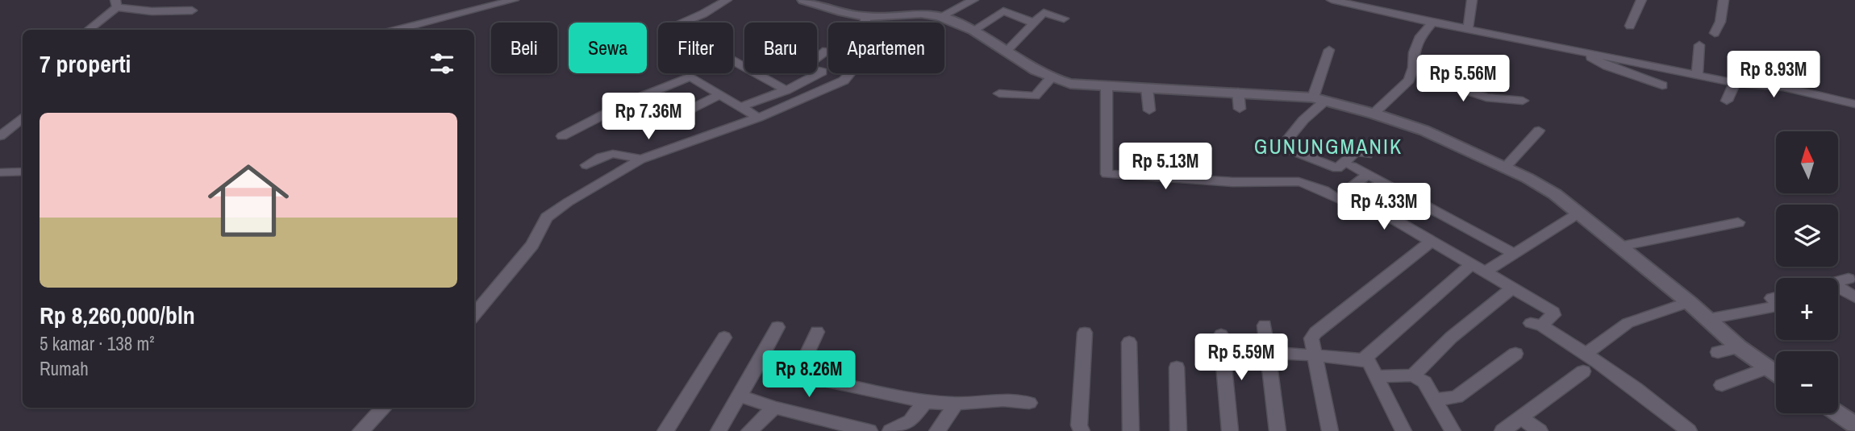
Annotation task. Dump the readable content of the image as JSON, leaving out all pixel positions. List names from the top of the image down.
{
  "districts": ["GUNUNGMANIK"],
  "north": "top",
  "page": {
    "chip": [
      "Beli",
      "Sewa",
      "Filter",
      "Baru",
      "Apartemen"
    ],
    "heading": "7 properti",
    "price": [
      "Rp 8.93M",
      "Rp 5.56M",
      "Rp 7.36M",
      "Rp 5.13M",
      "Rp 4.33M",
      "Rp 5.59M",
      "Rp 8.26M"
    ],
    "list": [
      {
        "name": "Rp 8,260,000/bln",
        "note": "5 kamar · 138 m² · Rumah"
      }
    ],
    "map_buttons": ["+", "−"]
  }
}
